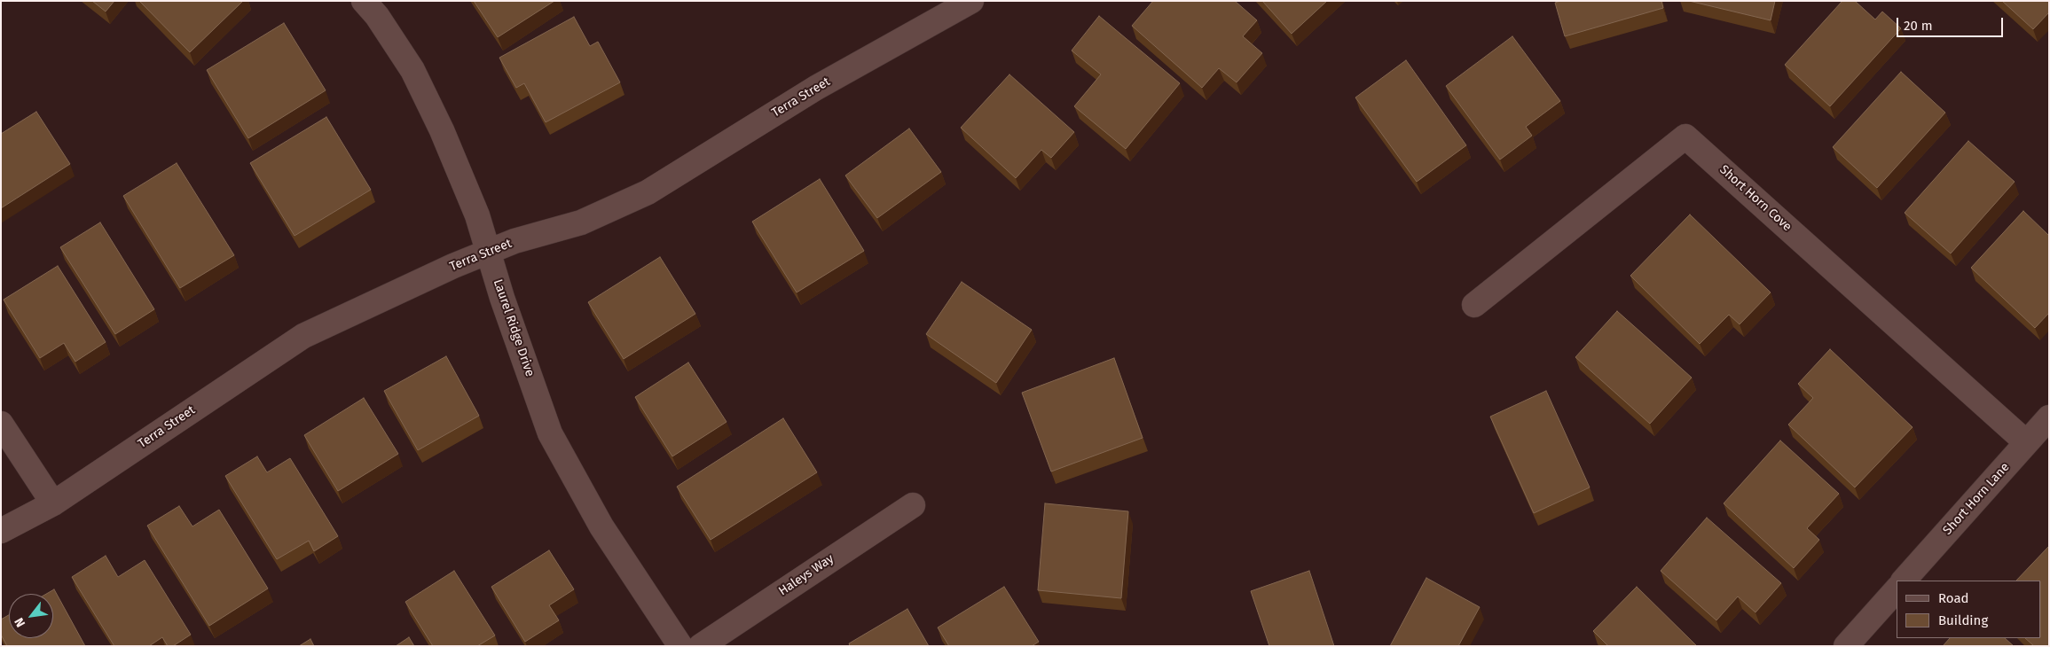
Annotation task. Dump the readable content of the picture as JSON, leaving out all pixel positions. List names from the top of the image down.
{
  "streets": {
    "street": [
      "Terra Street",
      "Short Horn Cove",
      "Laurel Ridge Drive",
      "Short Horn Lane",
      "Haleys Way"
    ]
  },
  "crossings": [
    ["Terra Street", "Laurel Ridge Drive"],
    ["Short Horn Cove", "Short Horn Lane"]
  ],
  "legend": ["Road", "Building"],
  "scale_bar": "20 m",
  "north": "bottom left"
}
